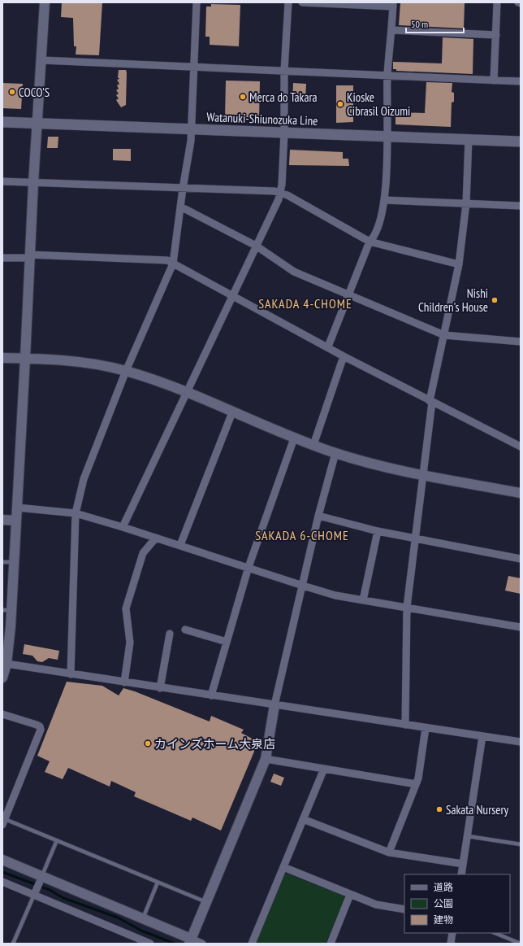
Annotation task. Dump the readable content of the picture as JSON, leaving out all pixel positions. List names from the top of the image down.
{
  "streets": {
    "main road": ["Watanuki-Shiunozuka Line"]
  },
  "districts": ["SAKADA 4-CHOME", "SAKADA 6-CHOME"],
  "places": [
    "COCO'S",
    "Merca do Takara",
    "Kioske Cibrasil Oizumi",
    "Nishi Children's House",
    "カインズホーム大泉店",
    "Sakata Nursery"
  ],
  "legend": ["道路", "公園", "建物"],
  "scale_bar": "50 m"
}
